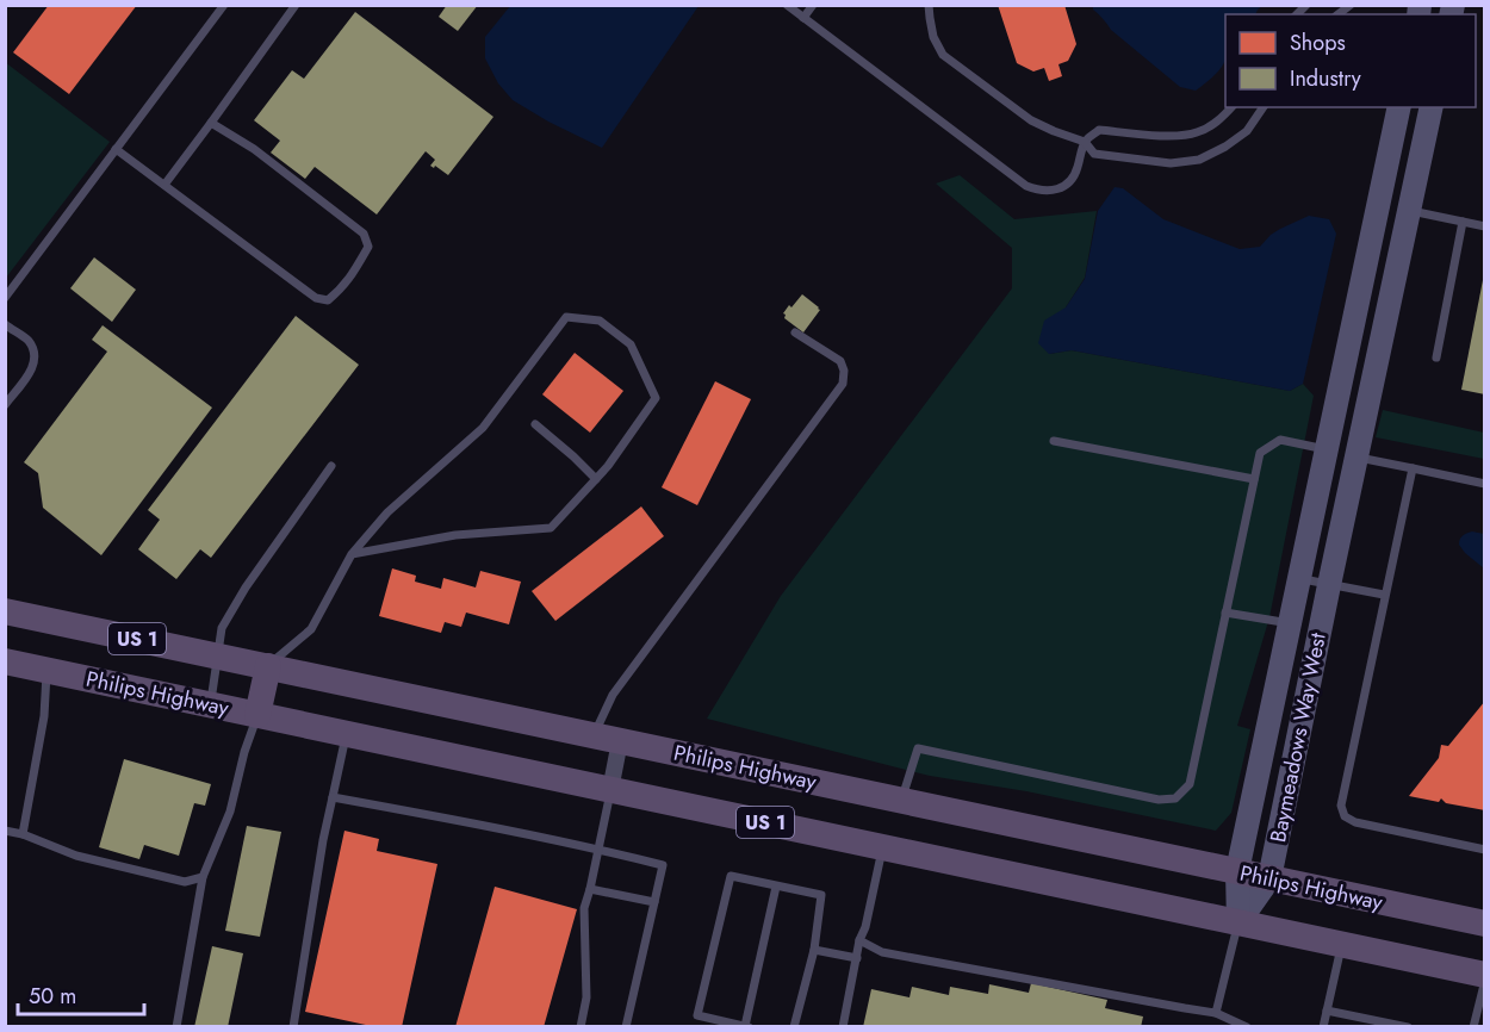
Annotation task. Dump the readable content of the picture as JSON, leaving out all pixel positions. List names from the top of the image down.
{
  "streets": {
    "main road": ["US 1", "Philips Highway"],
    "street": ["Baymeadows Way West"]
  },
  "crossings": [
    ["Philips Highway", "Baymeadows Way West"]
  ],
  "legend": ["Shops", "Industry"],
  "scale_bar": "50 m"
}
